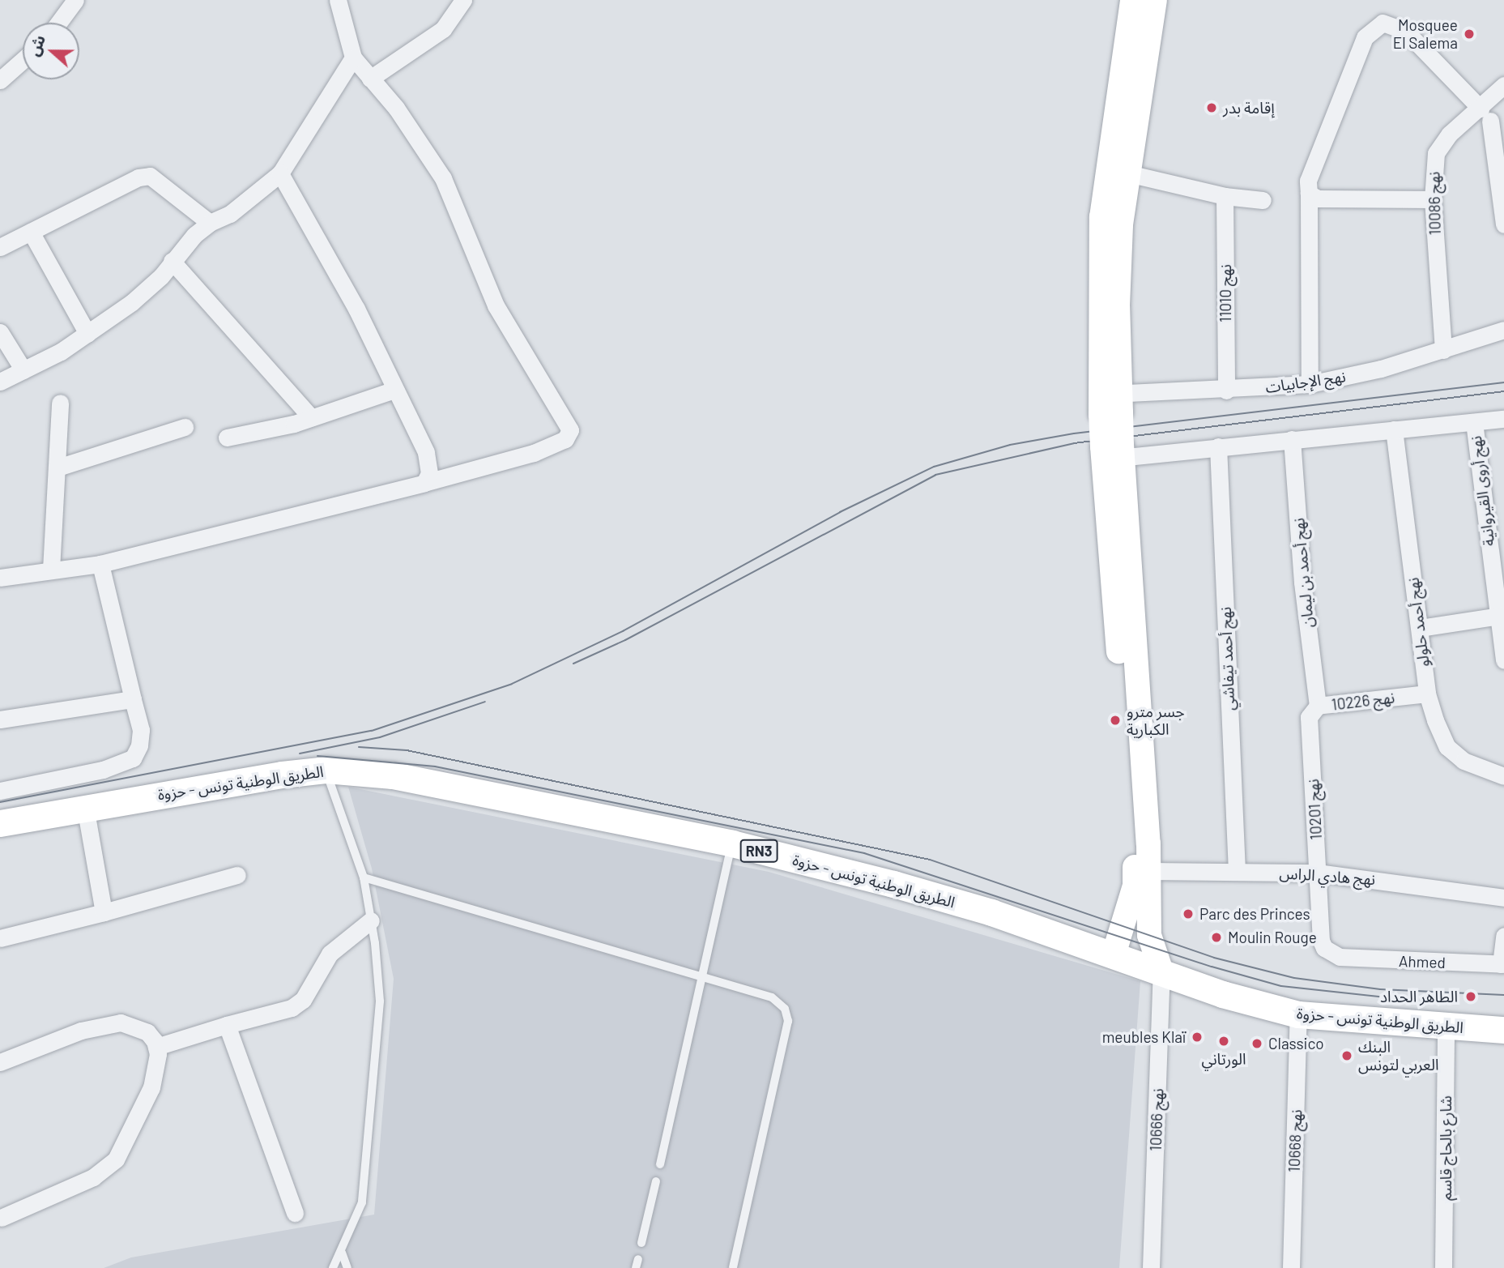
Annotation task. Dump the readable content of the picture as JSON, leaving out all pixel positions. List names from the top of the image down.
{
  "streets": {
    "main road": ["الطريق الوطنية تونس - حزوة", "RN3"],
    "street": [
      "نهج 10086",
      "نهج 11010",
      "نهج الإجابيات",
      "نهج أروى القيروانية",
      "نهج أحمد بن ليمان",
      "نهج أحمد حلولو",
      "نهج أحمد تيفاشي",
      "نهج 10226",
      "نهج 10201",
      "نهج هادي الراس",
      "Ahmed",
      "نهج 10666",
      "نهج 10668",
      "شارع بالحاج قاسم"
    ]
  },
  "crossings": [
    ["نهج 10086", "نهج الإجابيات"],
    ["نهج 11010", "نهج الإجابيات"],
    ["نهج أحمد بن ليمان", "نهج 10226"],
    ["نهج أحمد حلولو", "نهج 10226"],
    ["نهج أحمد تيفاشي", "نهج هادي الراس"],
    ["نهج 10226", "نهج 10201"],
    ["الطريق الوطنية تونس - حزوة", "نهج 10666"],
    ["الطريق الوطنية تونس - حزوة", "نهج 10668"],
    ["الطريق الوطنية تونس - حزوة", "شارع بالحاج قاسم"],
    ["نهج 10201", "نهج هادي الراس"],
    ["نهج 10201", "Ahmed"]
  ],
  "places": [
    "Mosquee El Salema",
    "إقامة بدر",
    "جسر مترو الكبارية",
    "Parc des Princes",
    "Moulin Rouge",
    "الطاهر الحداد",
    "meubles Klaï",
    "الورتاني",
    "Classico",
    "البنك العربي لتونس"
  ],
  "north": "left"
}
